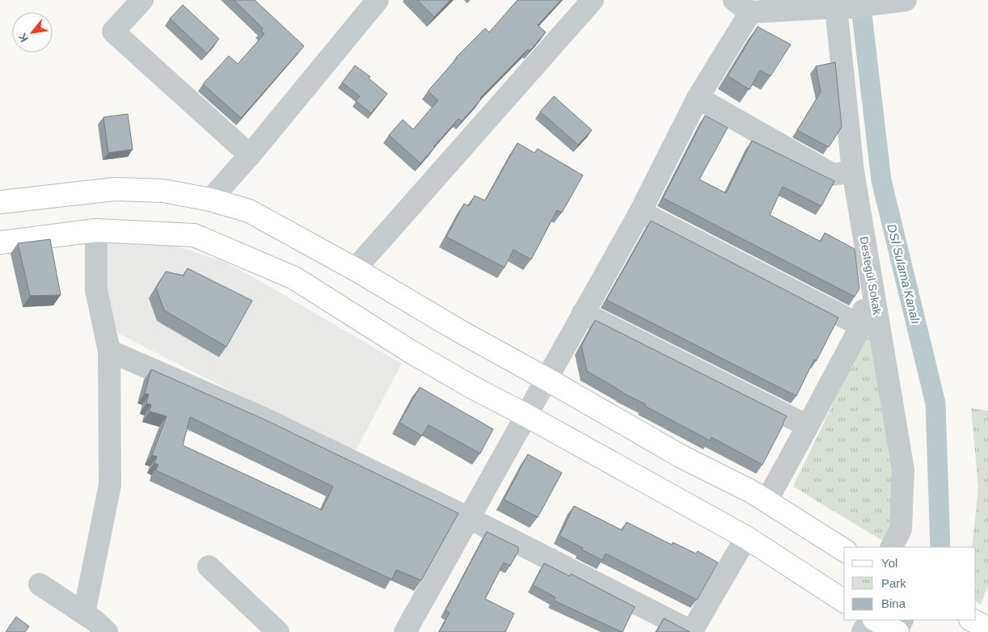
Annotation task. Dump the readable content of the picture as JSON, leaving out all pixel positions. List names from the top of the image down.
{
  "streets": {
    "street": ["Destegül Sokak"]
  },
  "water": ["DSİ Sulama Kanalı"],
  "legend": ["Yol", "Park", "Bina"],
  "north": "bottom left"
}
